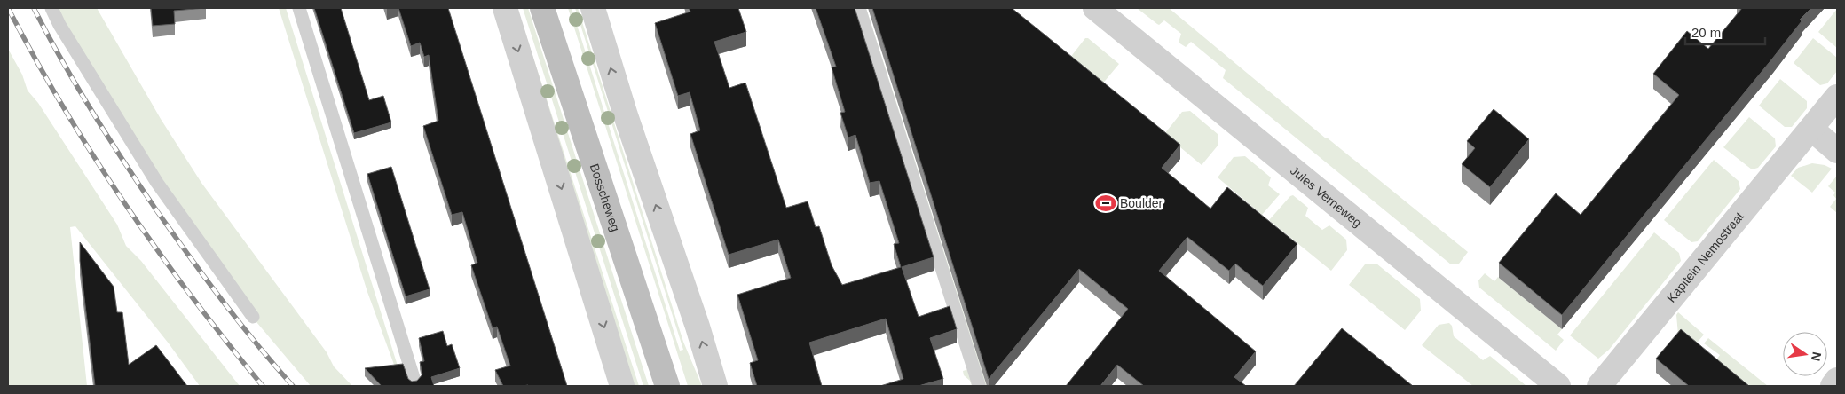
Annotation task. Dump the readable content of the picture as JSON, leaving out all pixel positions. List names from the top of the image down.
{
  "streets": {
    "main road": ["Bosscheweg"],
    "street": ["Jules Verneweg", "Kapitein Nemostraat"]
  },
  "places": {
    "sports": ["Boulder"]
  },
  "scale_bar": "20 m",
  "north": "right"
}
